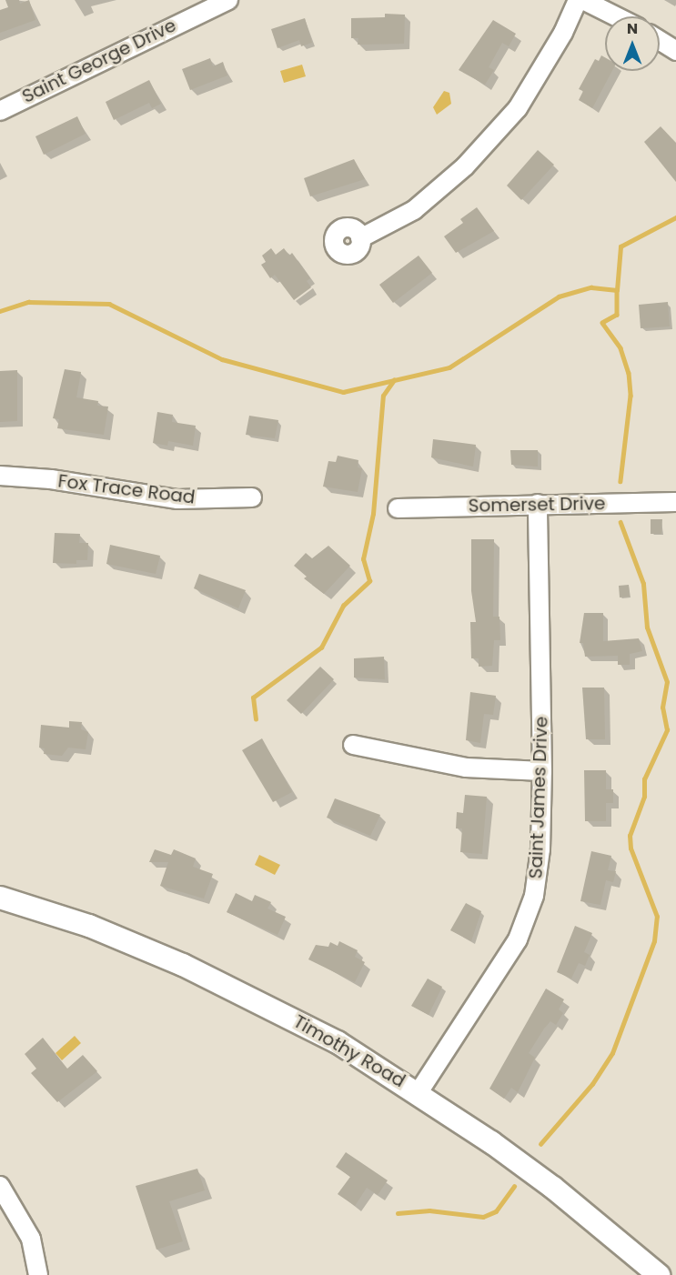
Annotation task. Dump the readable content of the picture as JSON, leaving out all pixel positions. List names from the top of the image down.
{
  "streets": {
    "main road": ["Timothy Road"],
    "street": [
      "Saint George Drive",
      "Fox Trace Road",
      "Somerset Drive",
      "Saint James Drive"
    ]
  },
  "crossings": [
    ["Somerset Drive", "Saint James Drive"],
    ["Saint James Drive", "Timothy Road"]
  ],
  "north": "top"
}
